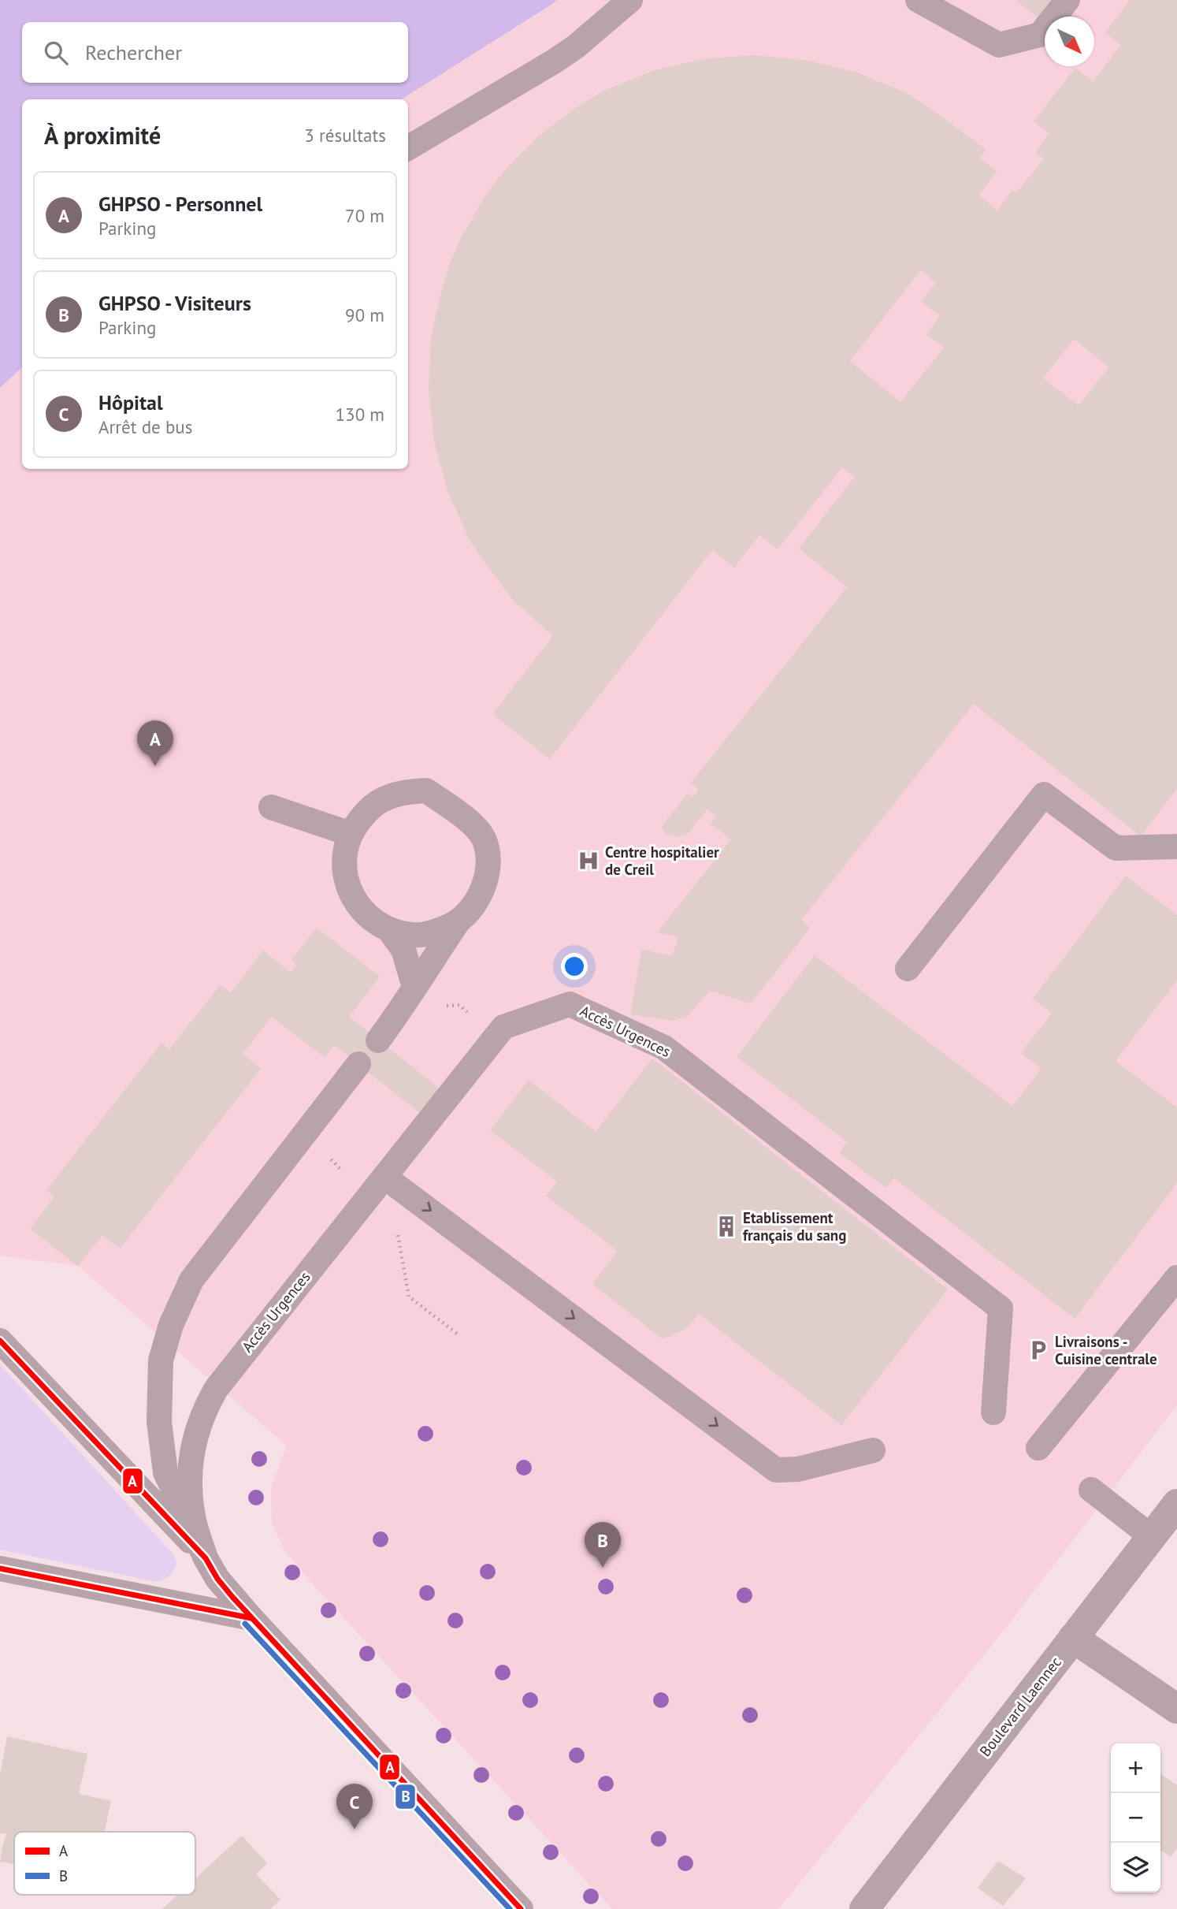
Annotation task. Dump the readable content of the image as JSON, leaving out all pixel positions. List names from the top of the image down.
{
  "streets": {
    "street": ["Boulevard Laennec"],
    "lane": ["Accès Urgences"]
  },
  "places": {
    "hospital": ["Centre hospitalier de Creil"],
    "building": ["Etablissement français du sang"],
    "parking": ["Livraisons - Cuisine centrale"]
  },
  "lines": ["transit line A", "transit line B"],
  "legend": ["A", "B"],
  "north": "bottom right",
  "page": {
    "search": "Rechercher",
    "heading": ["À proximité", "3 résultats"],
    "list": [
      {
        "mark": "A",
        "name": "GHPSO - Personnel",
        "note": "Parking",
        "value": "70 m"
      },
      {
        "mark": "B",
        "name": "GHPSO - Visiteurs",
        "note": "Parking",
        "value": "90 m"
      },
      {
        "mark": "C",
        "name": "Hôpital",
        "note": "Arrêt de bus",
        "value": "130 m"
      }
    ],
    "pins": ["A", "B", "C"],
    "map_buttons": ["+", "−"]
  }
}
